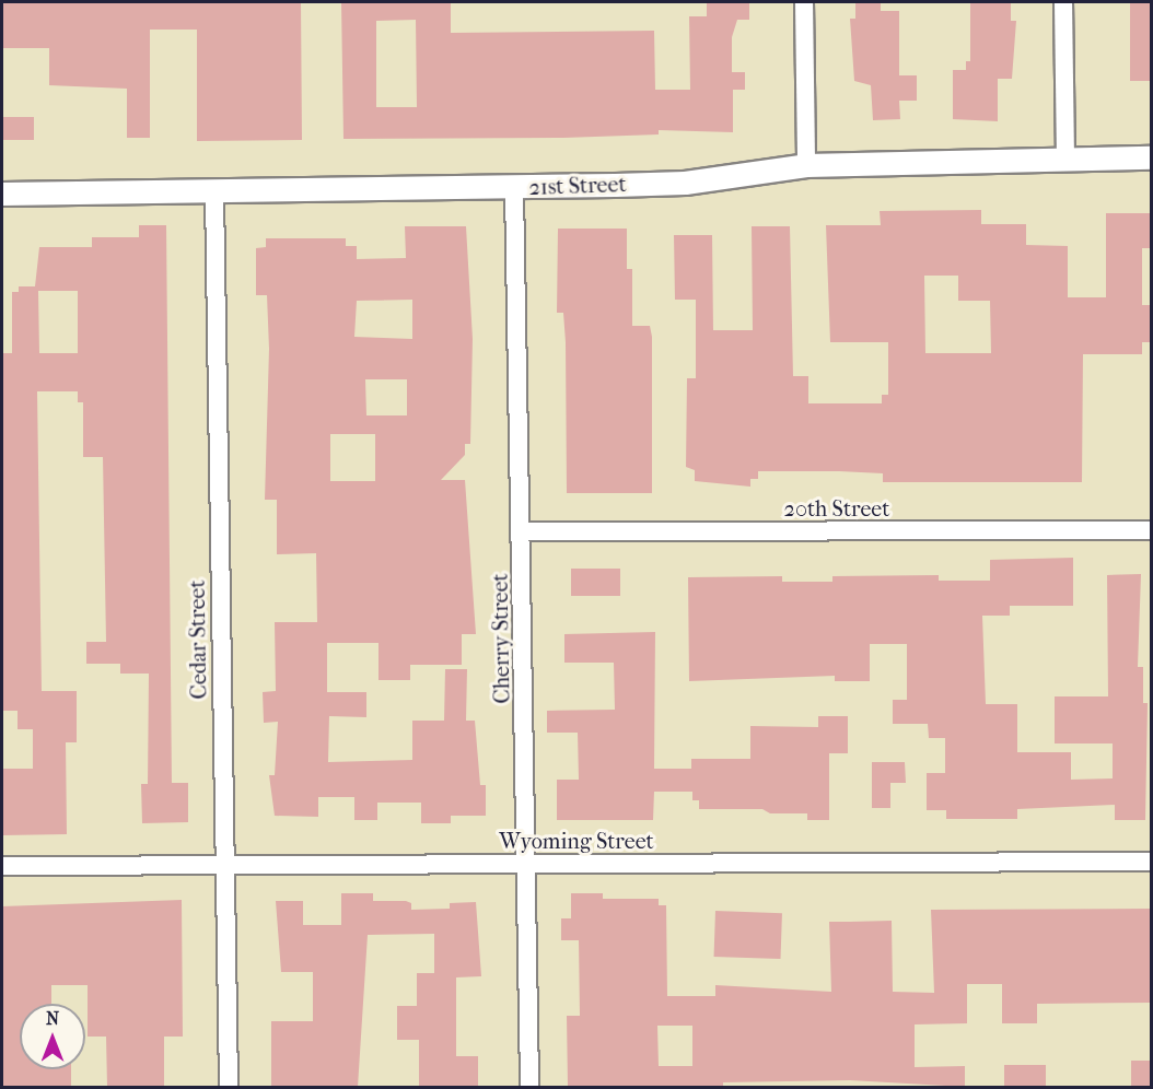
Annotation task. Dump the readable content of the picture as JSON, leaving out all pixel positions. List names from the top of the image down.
{
  "streets": {
    "street": [
      "21st Street",
      "20th Street",
      "Cherry Street",
      "Cedar Street",
      "Wyoming Street"
    ]
  },
  "crossings": [
    ["21st Street", "Cherry Street"],
    ["21st Street", "Cedar Street"],
    ["20th Street", "Cherry Street"],
    ["Cherry Street", "Wyoming Street"],
    ["Cedar Street", "Wyoming Street"]
  ],
  "north": "top"
}
